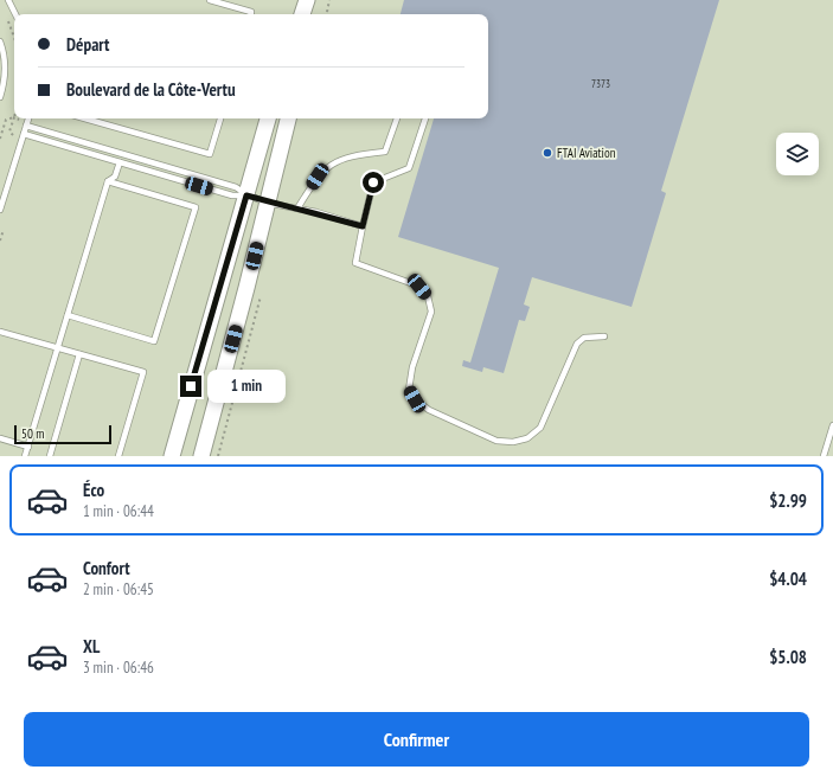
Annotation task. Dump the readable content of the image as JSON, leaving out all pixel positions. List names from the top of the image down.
{
  "places": ["FTAI Aviation"],
  "house_numbers": ["7373"],
  "scale_bar": "50 m",
  "page": {
    "banner": ["Départ", "Boulevard de la Côte-Vertu"],
    "bubble": "1 min",
    "scale": "50 m",
    "list": [
      {
        "name": "Éco",
        "note": "1 min · 06:44",
        "value": "$2.99"
      },
      {
        "name": "Confort",
        "note": "2 min · 06:45",
        "value": "$4.04"
      },
      {
        "name": "XL",
        "note": "3 min · 06:46",
        "value": "$5.08"
      }
    ],
    "buttons": "Confirmer"
  }
}
